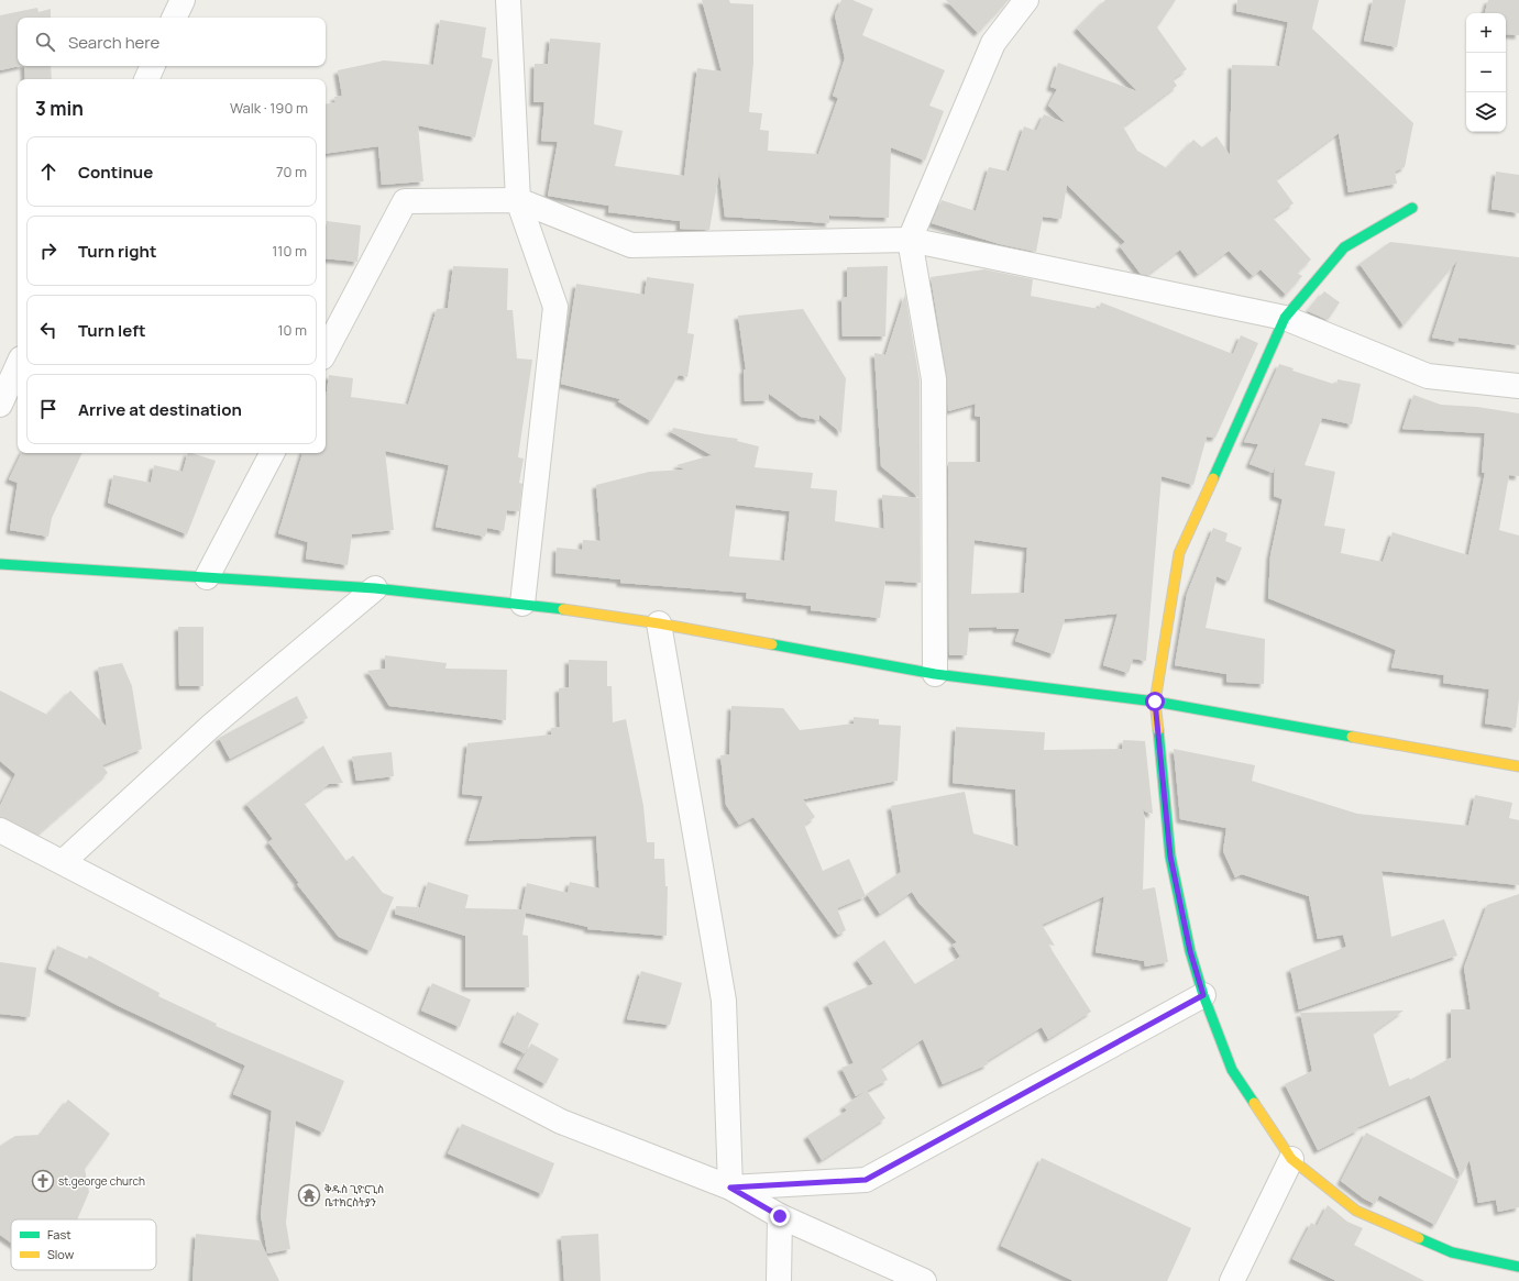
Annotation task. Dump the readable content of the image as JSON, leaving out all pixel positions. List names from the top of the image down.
{
  "places": {
    "church": ["st.george church"],
    "temple": ["ቅዱስ ጊዮርጊስ ቤተክርስትያን"]
  },
  "legend": ["Fast", "Slow"],
  "page": {
    "map_buttons": ["+", "−"],
    "search": "Search here",
    "heading": ["3 min", "Walk · 190 m"],
    "list": [
      ["Continue", "70 m"],
      ["Turn right", "110 m"],
      ["Turn left", "10 m"],
      "Arrive at destination"
    ]
  }
}
